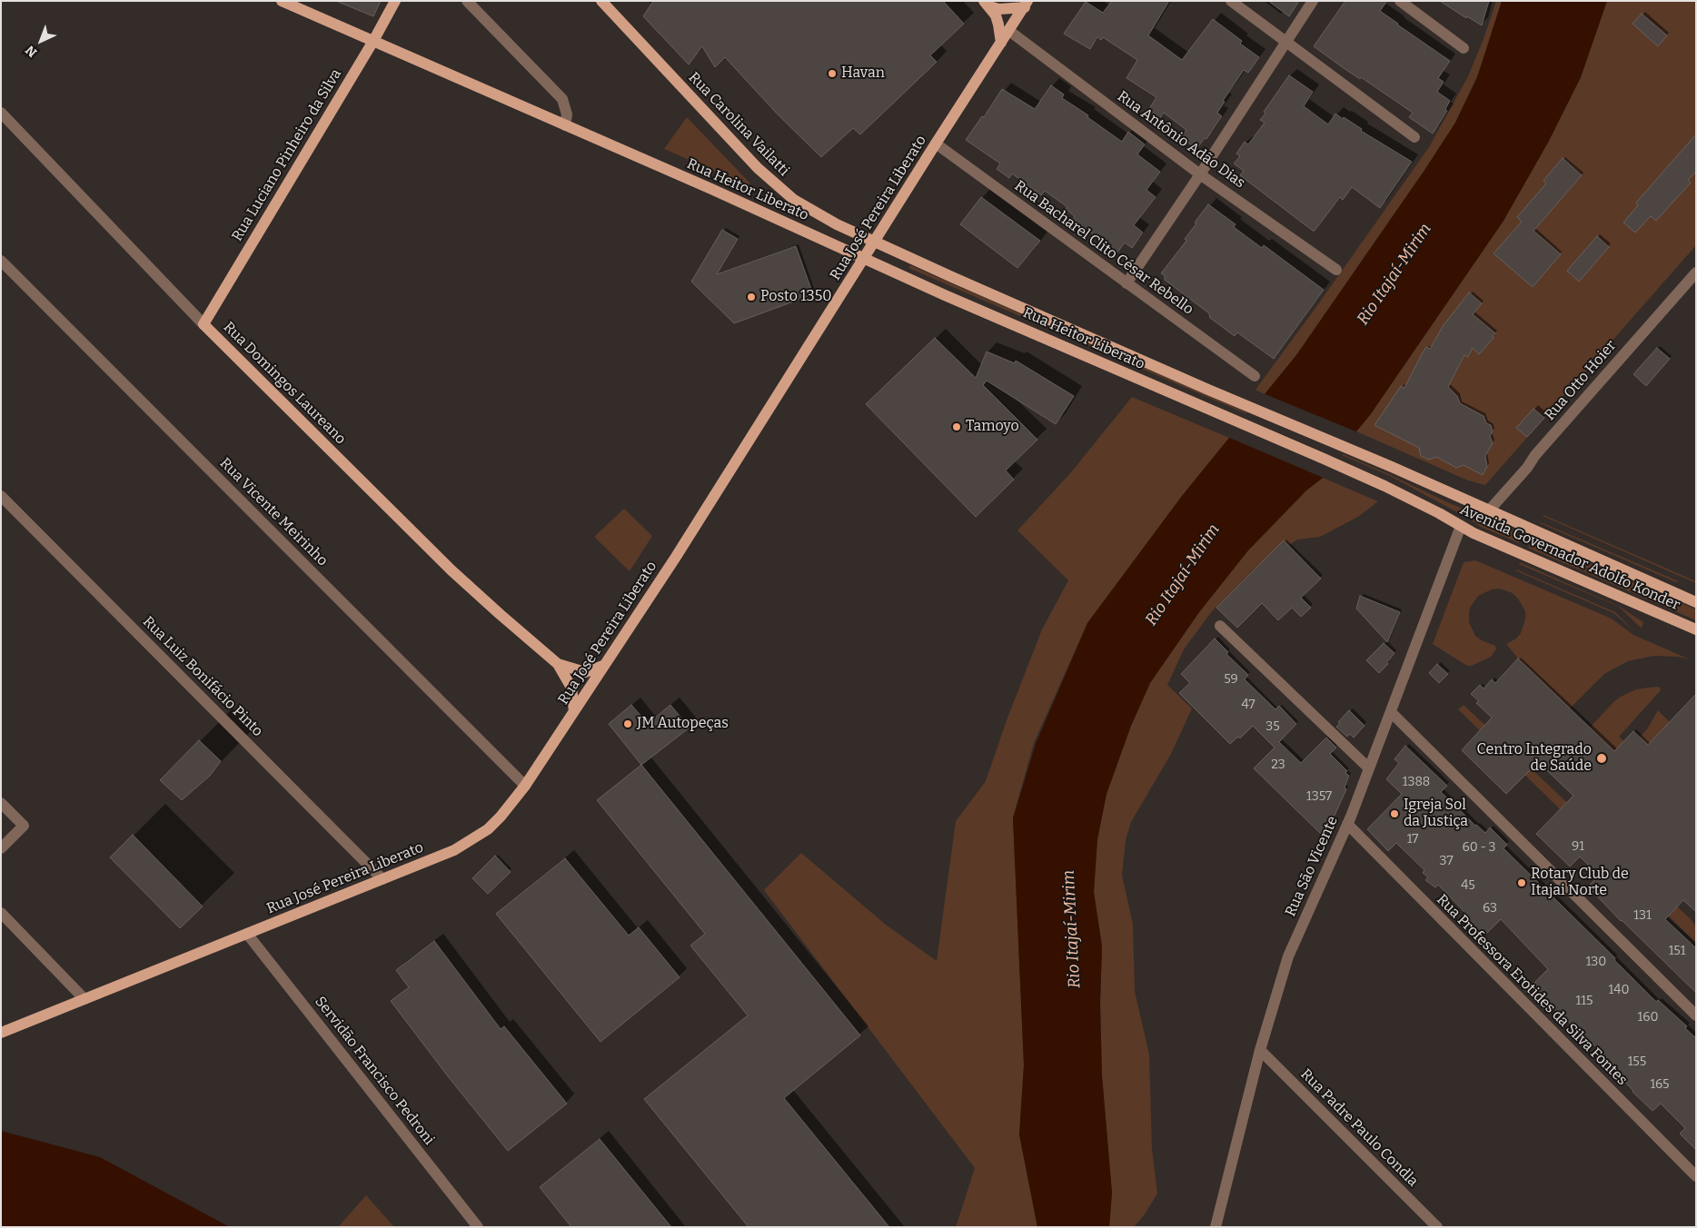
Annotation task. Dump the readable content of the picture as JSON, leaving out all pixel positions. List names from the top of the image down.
{
  "streets": {
    "main road": [
      "Rua Carolina Vailatti",
      "Rua Luciano Pinheiro da Silva",
      "Rua Heitor Liberato",
      "Rua José Pereira Liberato",
      "Rua Domingos Laureano",
      "Avenida Governador Adolfo Konder"
    ],
    "street": [
      "Rua Antônio Adão Dias",
      "Rua Bacharel Clito César Rebello",
      "Rua Otto Hoier",
      "Rua Vicente Meirinho",
      "Rua Luiz Bonifácio Pinto",
      "Rua São Vicente",
      "Rua Professora Erotides da Silva Fontes",
      "Servidão Francisco Pedroni",
      "Rua Padre Paulo Condla"
    ]
  },
  "crossings": [
    ["Rua Carolina Vailatti", "Rua Heitor Liberato"],
    ["Rua Carolina Vailatti", "Rua José Pereira Liberato"],
    ["Rua Antônio Adão Dias", "Rua José Pereira Liberato"],
    ["Rua Luciano Pinheiro da Silva", "Rua Heitor Liberato"],
    ["Rua Luciano Pinheiro da Silva", "Rua Domingos Laureano"],
    ["Rua Heitor Liberato", "Rua José Pereira Liberato"],
    ["Rua Heitor Liberato", "Avenida Governador Adolfo Konder"],
    ["Rua José Pereira Liberato", "Rua Bacharel Clito César Rebello"],
    ["Rua José Pereira Liberato", "Rua Domingos Laureano"],
    ["Rua José Pereira Liberato", "Rua Vicente Meirinho"],
    ["Rua José Pereira Liberato", "Rua Luiz Bonifácio Pinto"],
    ["Rua José Pereira Liberato", "Servidão Francisco Pedroni"],
    ["Rua Otto Hoier", "Avenida Governador Adolfo Konder"],
    ["Avenida Governador Adolfo Konder", "Rua São Vicente"],
    ["Rua São Vicente", "Rua Professora Erotides da Silva Fontes"],
    ["Rua São Vicente", "Rua Padre Paulo Condla"]
  ],
  "water": ["Rio Itajaí-Mirim"],
  "places": [
    "Havan",
    "Posto 1350",
    "Tamoyo",
    "JM Autopeças",
    "Centro Integrado de Saúde",
    "Igreja Sol da Justiça",
    "Rotary Club de Itajai Norte"
  ],
  "house_numbers": [
    "59",
    "47",
    "35",
    "23",
    "1388",
    "1357",
    "17",
    "91",
    "60 - 3",
    "37",
    "45",
    "63",
    "131",
    "151",
    "130",
    "140",
    "115",
    "160",
    "155",
    "165"
  ],
  "north": "bottom left"
}
